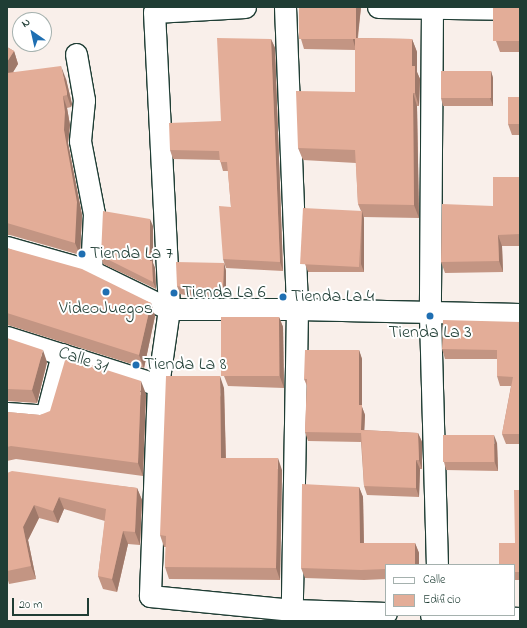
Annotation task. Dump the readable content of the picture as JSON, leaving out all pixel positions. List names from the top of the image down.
{
  "streets": {
    "street": ["Calle 31"]
  },
  "places": [
    "Tienda La 7",
    "VideoJuegos",
    "Tienda La 6",
    "Tienda La 4",
    "Tienda La 3",
    "Tienda La 8"
  ],
  "legend": ["Calle", "Edificio"],
  "scale_bar": "20 m",
  "north": "top left"
}
